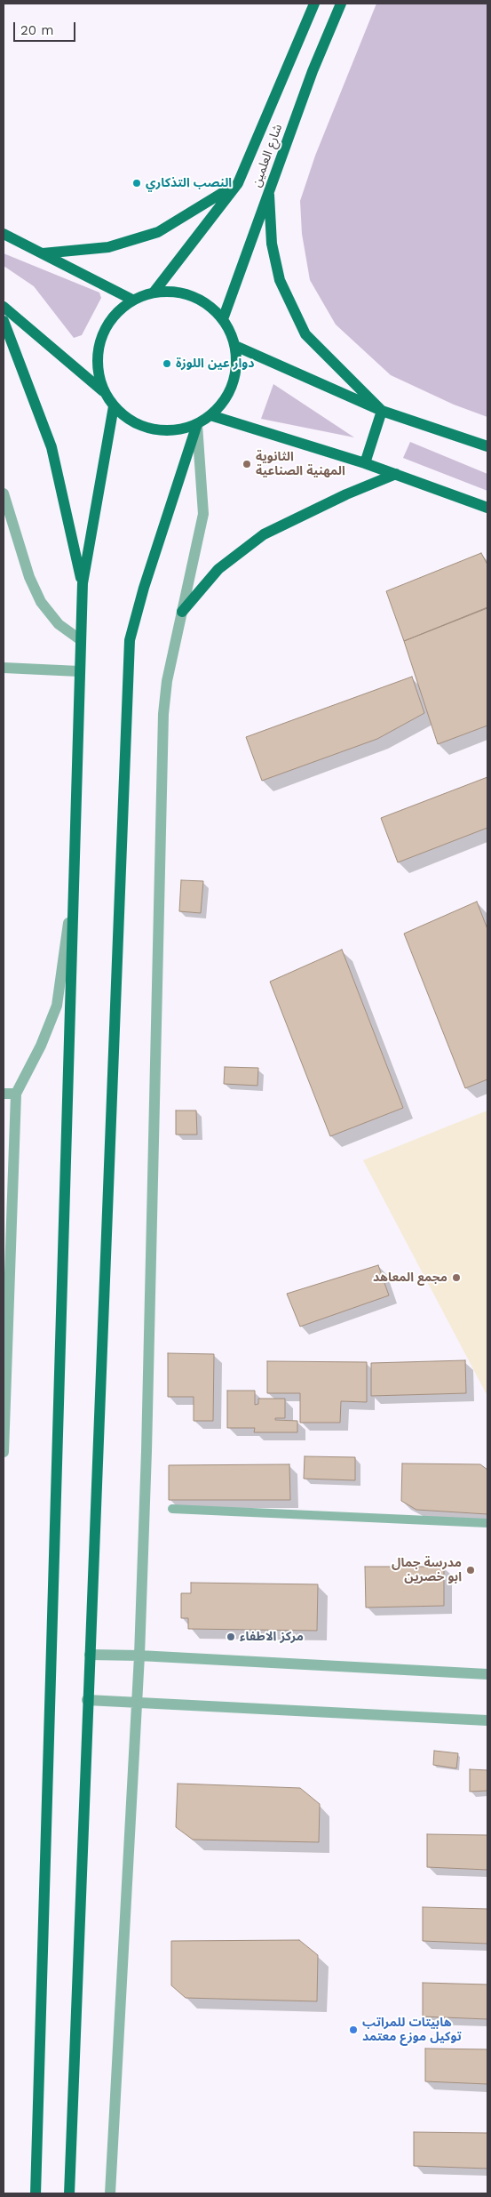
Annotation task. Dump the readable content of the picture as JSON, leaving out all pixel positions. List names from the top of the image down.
{
  "streets": {
    "main road": ["شارع العلمين"]
  },
  "places": [
    "النصب التذكاري",
    "دوار عين اللوزة",
    "الثانوية المهنية الصناعية",
    "مجمع المعاهد",
    "مدرسة جمال ابو خصرين",
    "مركز الاطفاء",
    "هابيتات للمراتب توكيل موزع معتمد"
  ],
  "scale_bar": "20 m"
}
